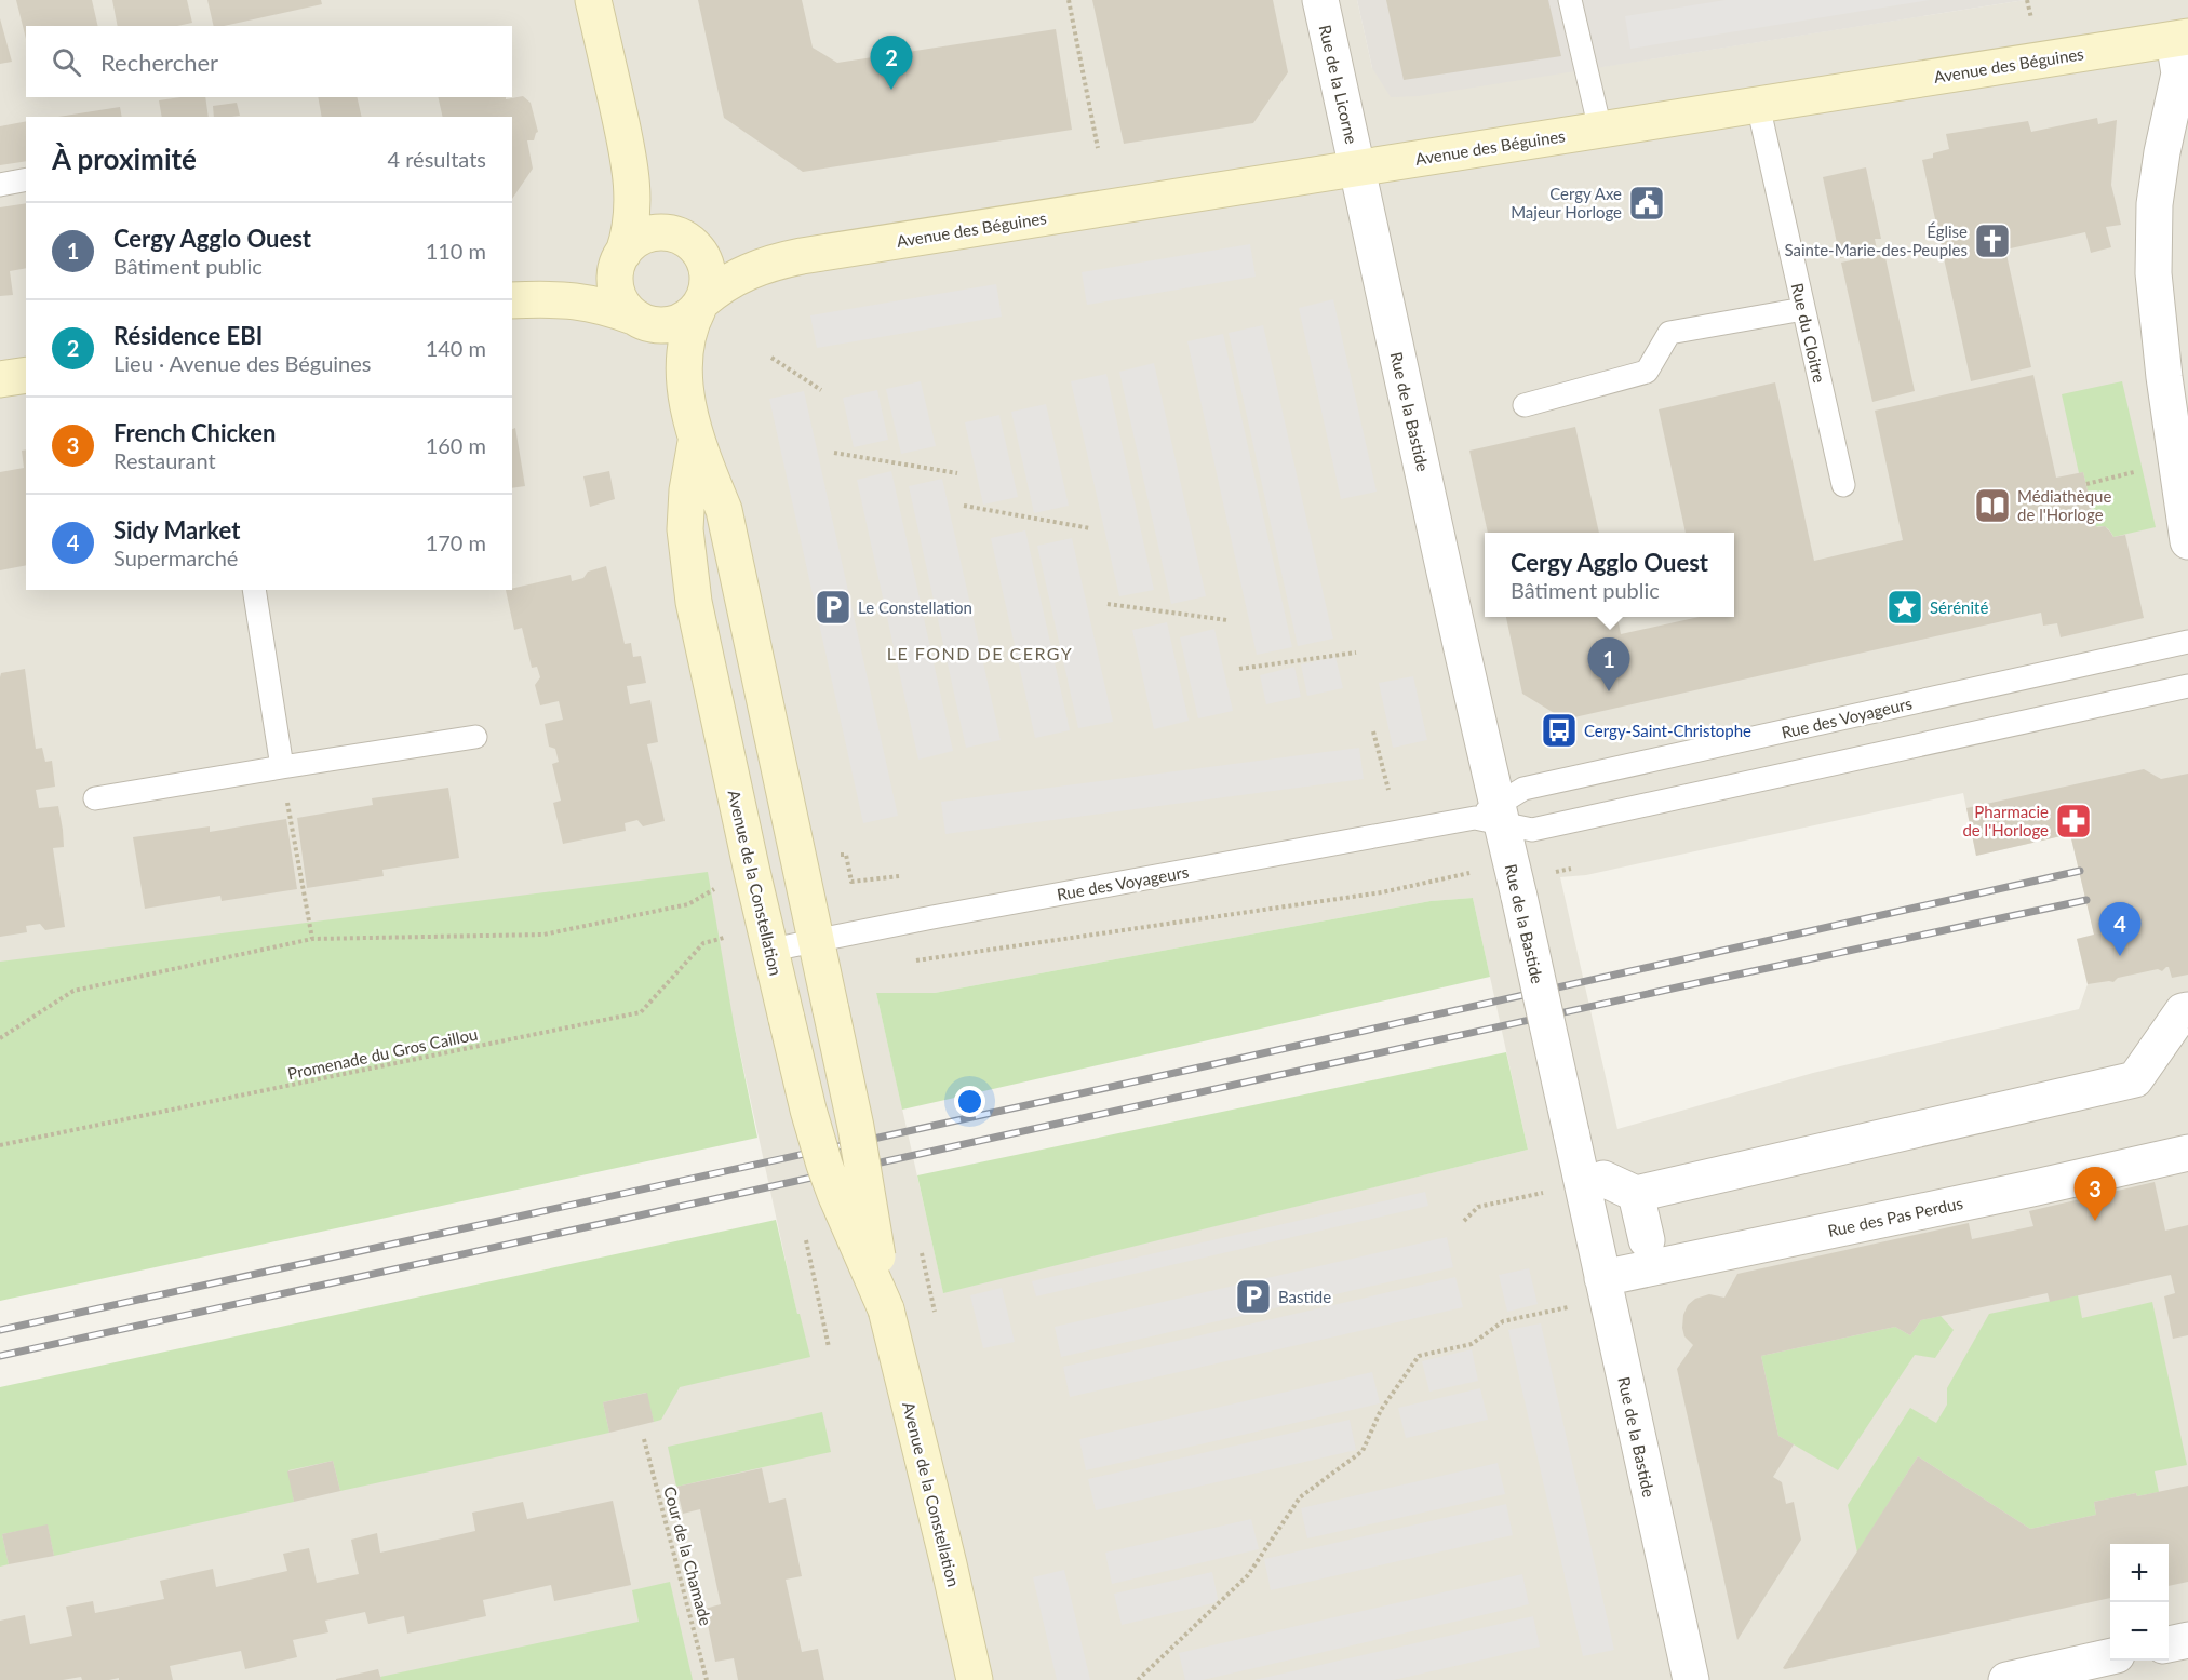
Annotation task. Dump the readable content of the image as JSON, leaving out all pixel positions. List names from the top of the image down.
{
  "streets": {
    "street": [
      "Avenue des Béguines",
      "Rue de la Licorne",
      "Rue de la Bastide",
      "Avenue de la Constellation",
      "Rue des Pas Perdus"
    ],
    "lane": ["Rue du Cloitre", "Rue des Voyageurs"],
    "path": ["Promenade du Gros Caillou", "Cour de la Chamade"]
  },
  "crossings": [
    ["Avenue des Béguines", "Rue de la Licorne"],
    ["Avenue des Béguines", "Rue du Cloitre"],
    ["Avenue des Béguines", "Rue de la Bastide"],
    ["Avenue des Béguines", "Avenue de la Constellation"],
    ["Rue de la Licorne", "Rue de la Bastide"],
    ["Rue de la Bastide", "Rue des Voyageurs"],
    ["Rue de la Bastide", "Rue des Pas Perdus"],
    ["Rue des Voyageurs", "Avenue de la Constellation"]
  ],
  "districts": ["LE FOND DE CERGY"],
  "places": {
    "public building": ["Cergy Axe Majeur Horloge"],
    "church": ["Église Sainte-Marie-des-Peuples"],
    "library": ["Médiathèque de l'Horloge"],
    "parking": ["Le Constellation", "Bastide"],
    "place": ["Sérénité"],
    "bus stop": ["Cergy-Saint-Christophe"],
    "pharmacy": ["Pharmacie de l'Horloge"]
  },
  "page": {
    "search": "Rechercher",
    "pins": [
      "2",
      "1",
      "4",
      "3"
    ],
    "heading": ["À proximité", "4 résultats"],
    "list": [
      {
        "mark": "1",
        "name": "Cergy Agglo Ouest",
        "note": "Bâtiment public",
        "value": "110 m"
      },
      {
        "mark": "2",
        "name": "Résidence EBI",
        "note": "Lieu · Avenue des Béguines",
        "value": "140 m"
      },
      {
        "mark": "3",
        "name": "French Chicken",
        "note": "Restaurant",
        "value": "160 m"
      },
      {
        "mark": "4",
        "name": "Sidy Market",
        "note": "Supermarché",
        "value": "170 m"
      }
    ],
    "popup": ["Cergy Agglo Ouest", "Bâtiment public"],
    "map_buttons": ["+", "−"]
  }
}
